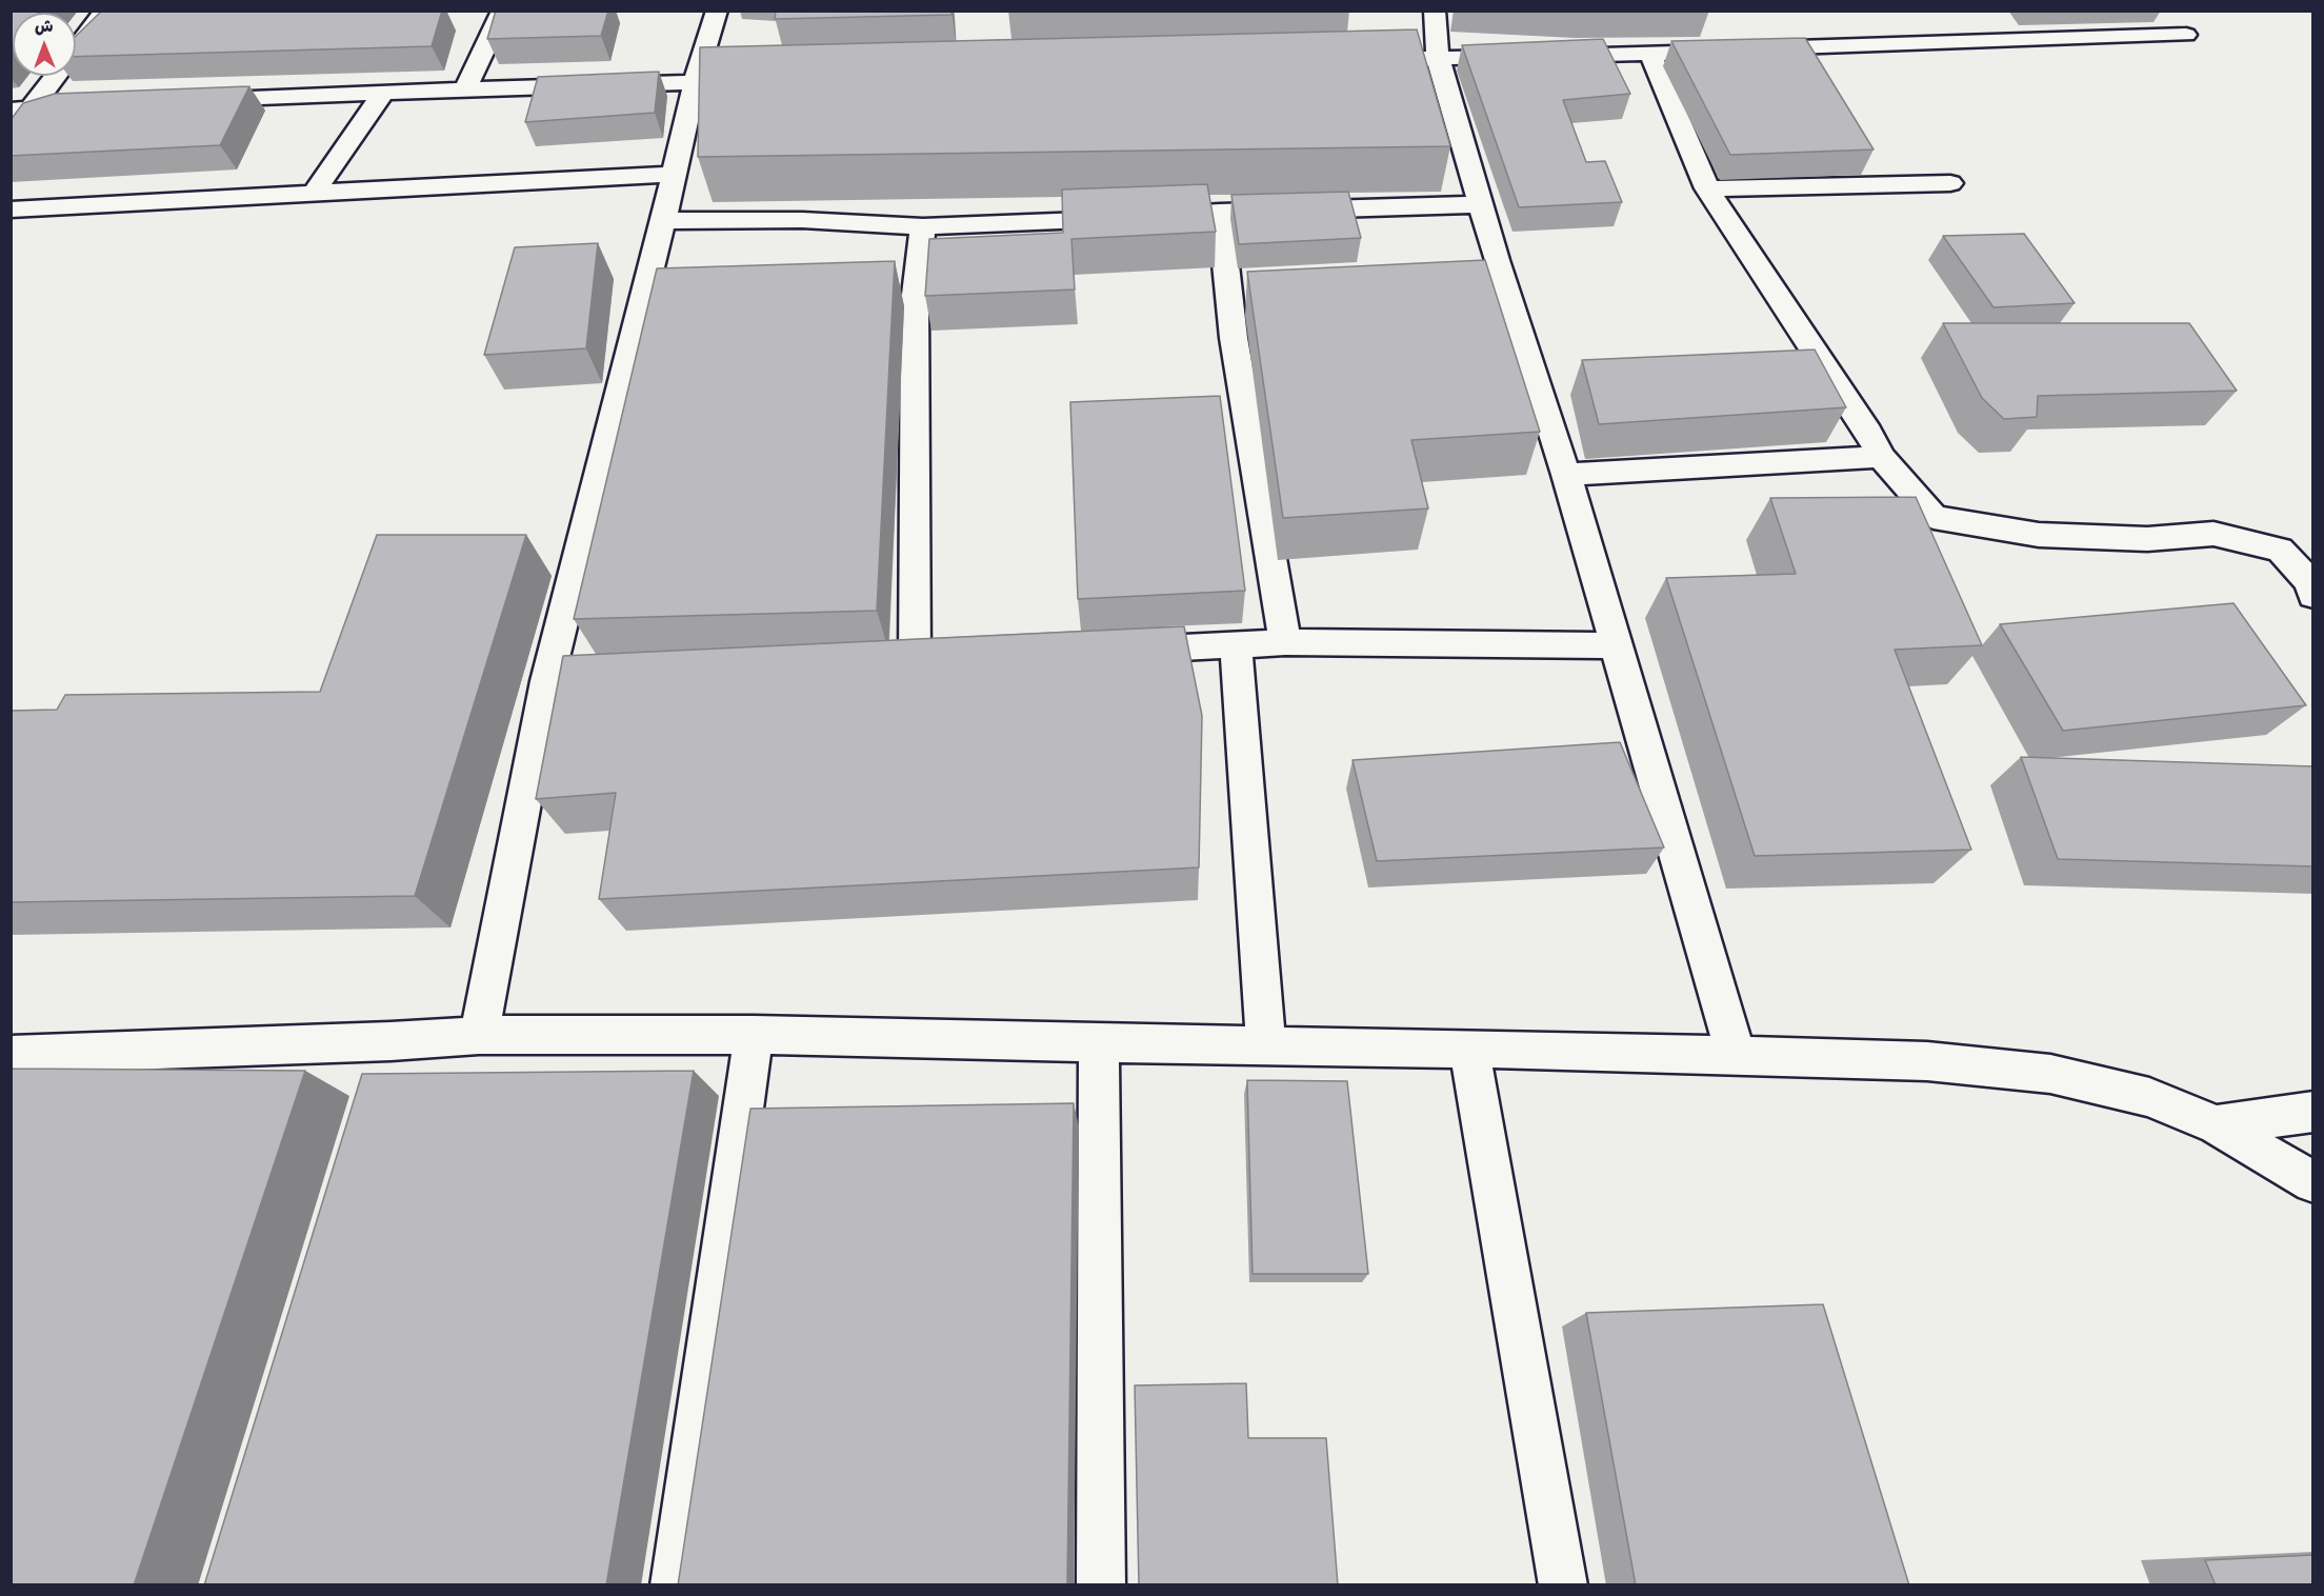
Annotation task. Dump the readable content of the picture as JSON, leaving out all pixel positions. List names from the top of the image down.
{
  "north": "top"
}
